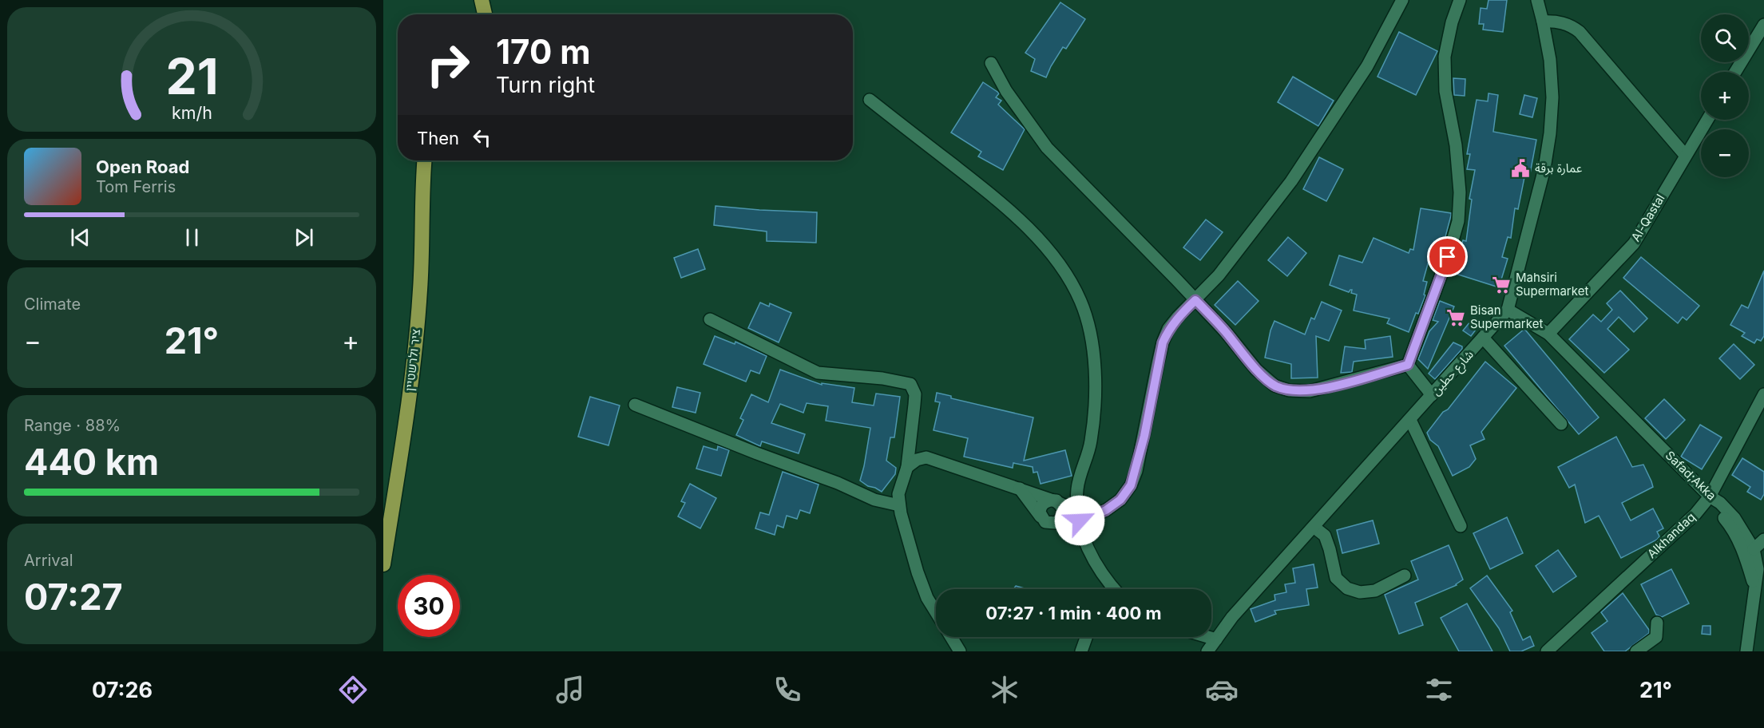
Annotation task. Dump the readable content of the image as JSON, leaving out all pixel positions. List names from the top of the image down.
{
  "streets": {
    "main road": ["ציר ולרשטיין"],
    "street": [
      "Al-Qastal",
      "شارع حطين",
      "Safad;Akka",
      "Alkhandaq"
    ]
  },
  "crossings": [
    ["Al-Qastal", "Safad;Akka"],
    ["شارع حطين", "Safad;Akka"],
    ["Safad;Akka", "Alkhandaq"]
  ],
  "places": {
    "public building": ["عمارة برقة"],
    "supermarket": ["Mahsiri Supermarket", "Bisan Supermarket"]
  },
  "page": {
    "map_buttons": ["+", "−"],
    "turn": ["170 m", "Turn right"],
    "then": "Then",
    "song": ["Open Road", "Tom Ferris"],
    "tile": [
      "Climate",
      ["Range · 88%", "440 km"],
      ["Arrival", "07:27"]
    ],
    "heat": ["−", "21°", "+"],
    "limit": "30",
    "trip": "07:27 · 1 min · 400 m",
    "tabs": ["07:26", "21°"],
    "gauge": ["21", "km/h"]
  }
}
